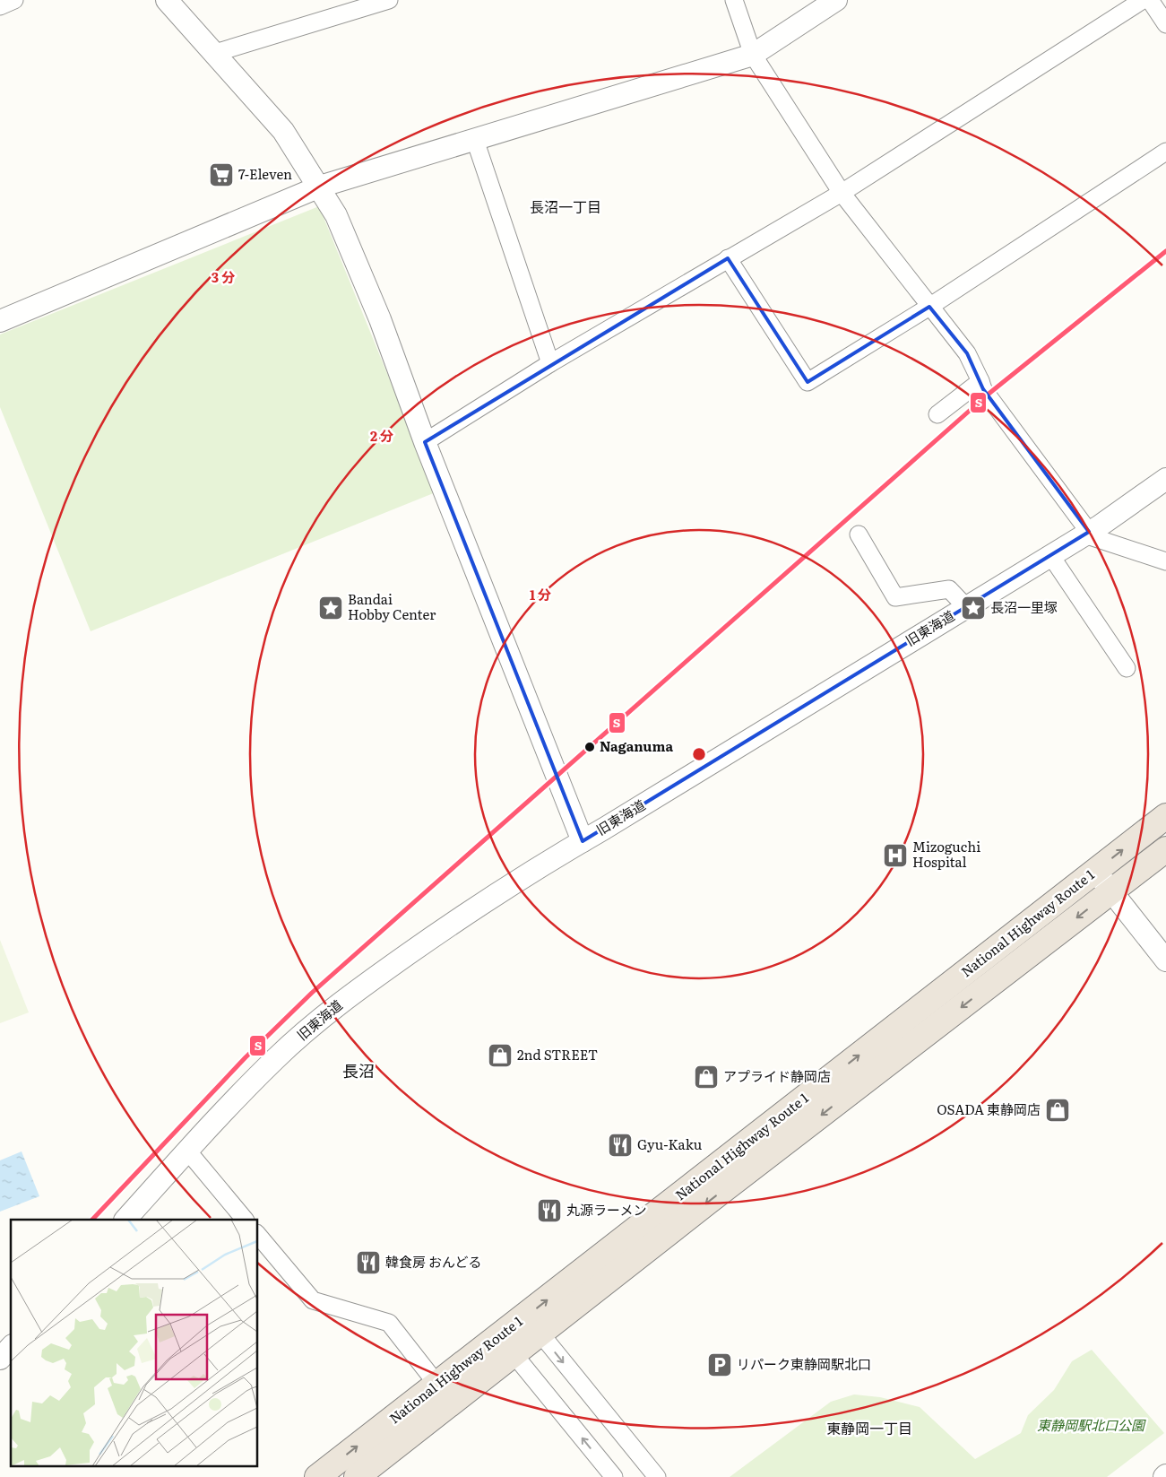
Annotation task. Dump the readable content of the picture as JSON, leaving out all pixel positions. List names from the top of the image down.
{
  "streets": {
    "highway": ["National Highway Route 1"],
    "street": ["旧東海道"]
  },
  "districts": ["長沼一丁目", "長沼", "東静岡一丁目"],
  "parks": ["東静岡駅北口公園"],
  "places": {
    "supermarket": ["7-Eleven"],
    "place": ["Bandai Hobby Center", "長沼一里塚"],
    "other": ["Naganuma"],
    "hospital": ["Mizoguchi Hospital"],
    "shop": ["2nd STREET", "アプライド静岡店", "OSADA 東静岡店"],
    "restaurant": ["Gyu-Kaku", "丸源ラーメン", "韓食房 おんどる"],
    "parking": ["リパーク東静岡駅北口"]
  },
  "lines": ["transit line S"],
  "rings": ["3 分", "2 分", "1 分"]
}
